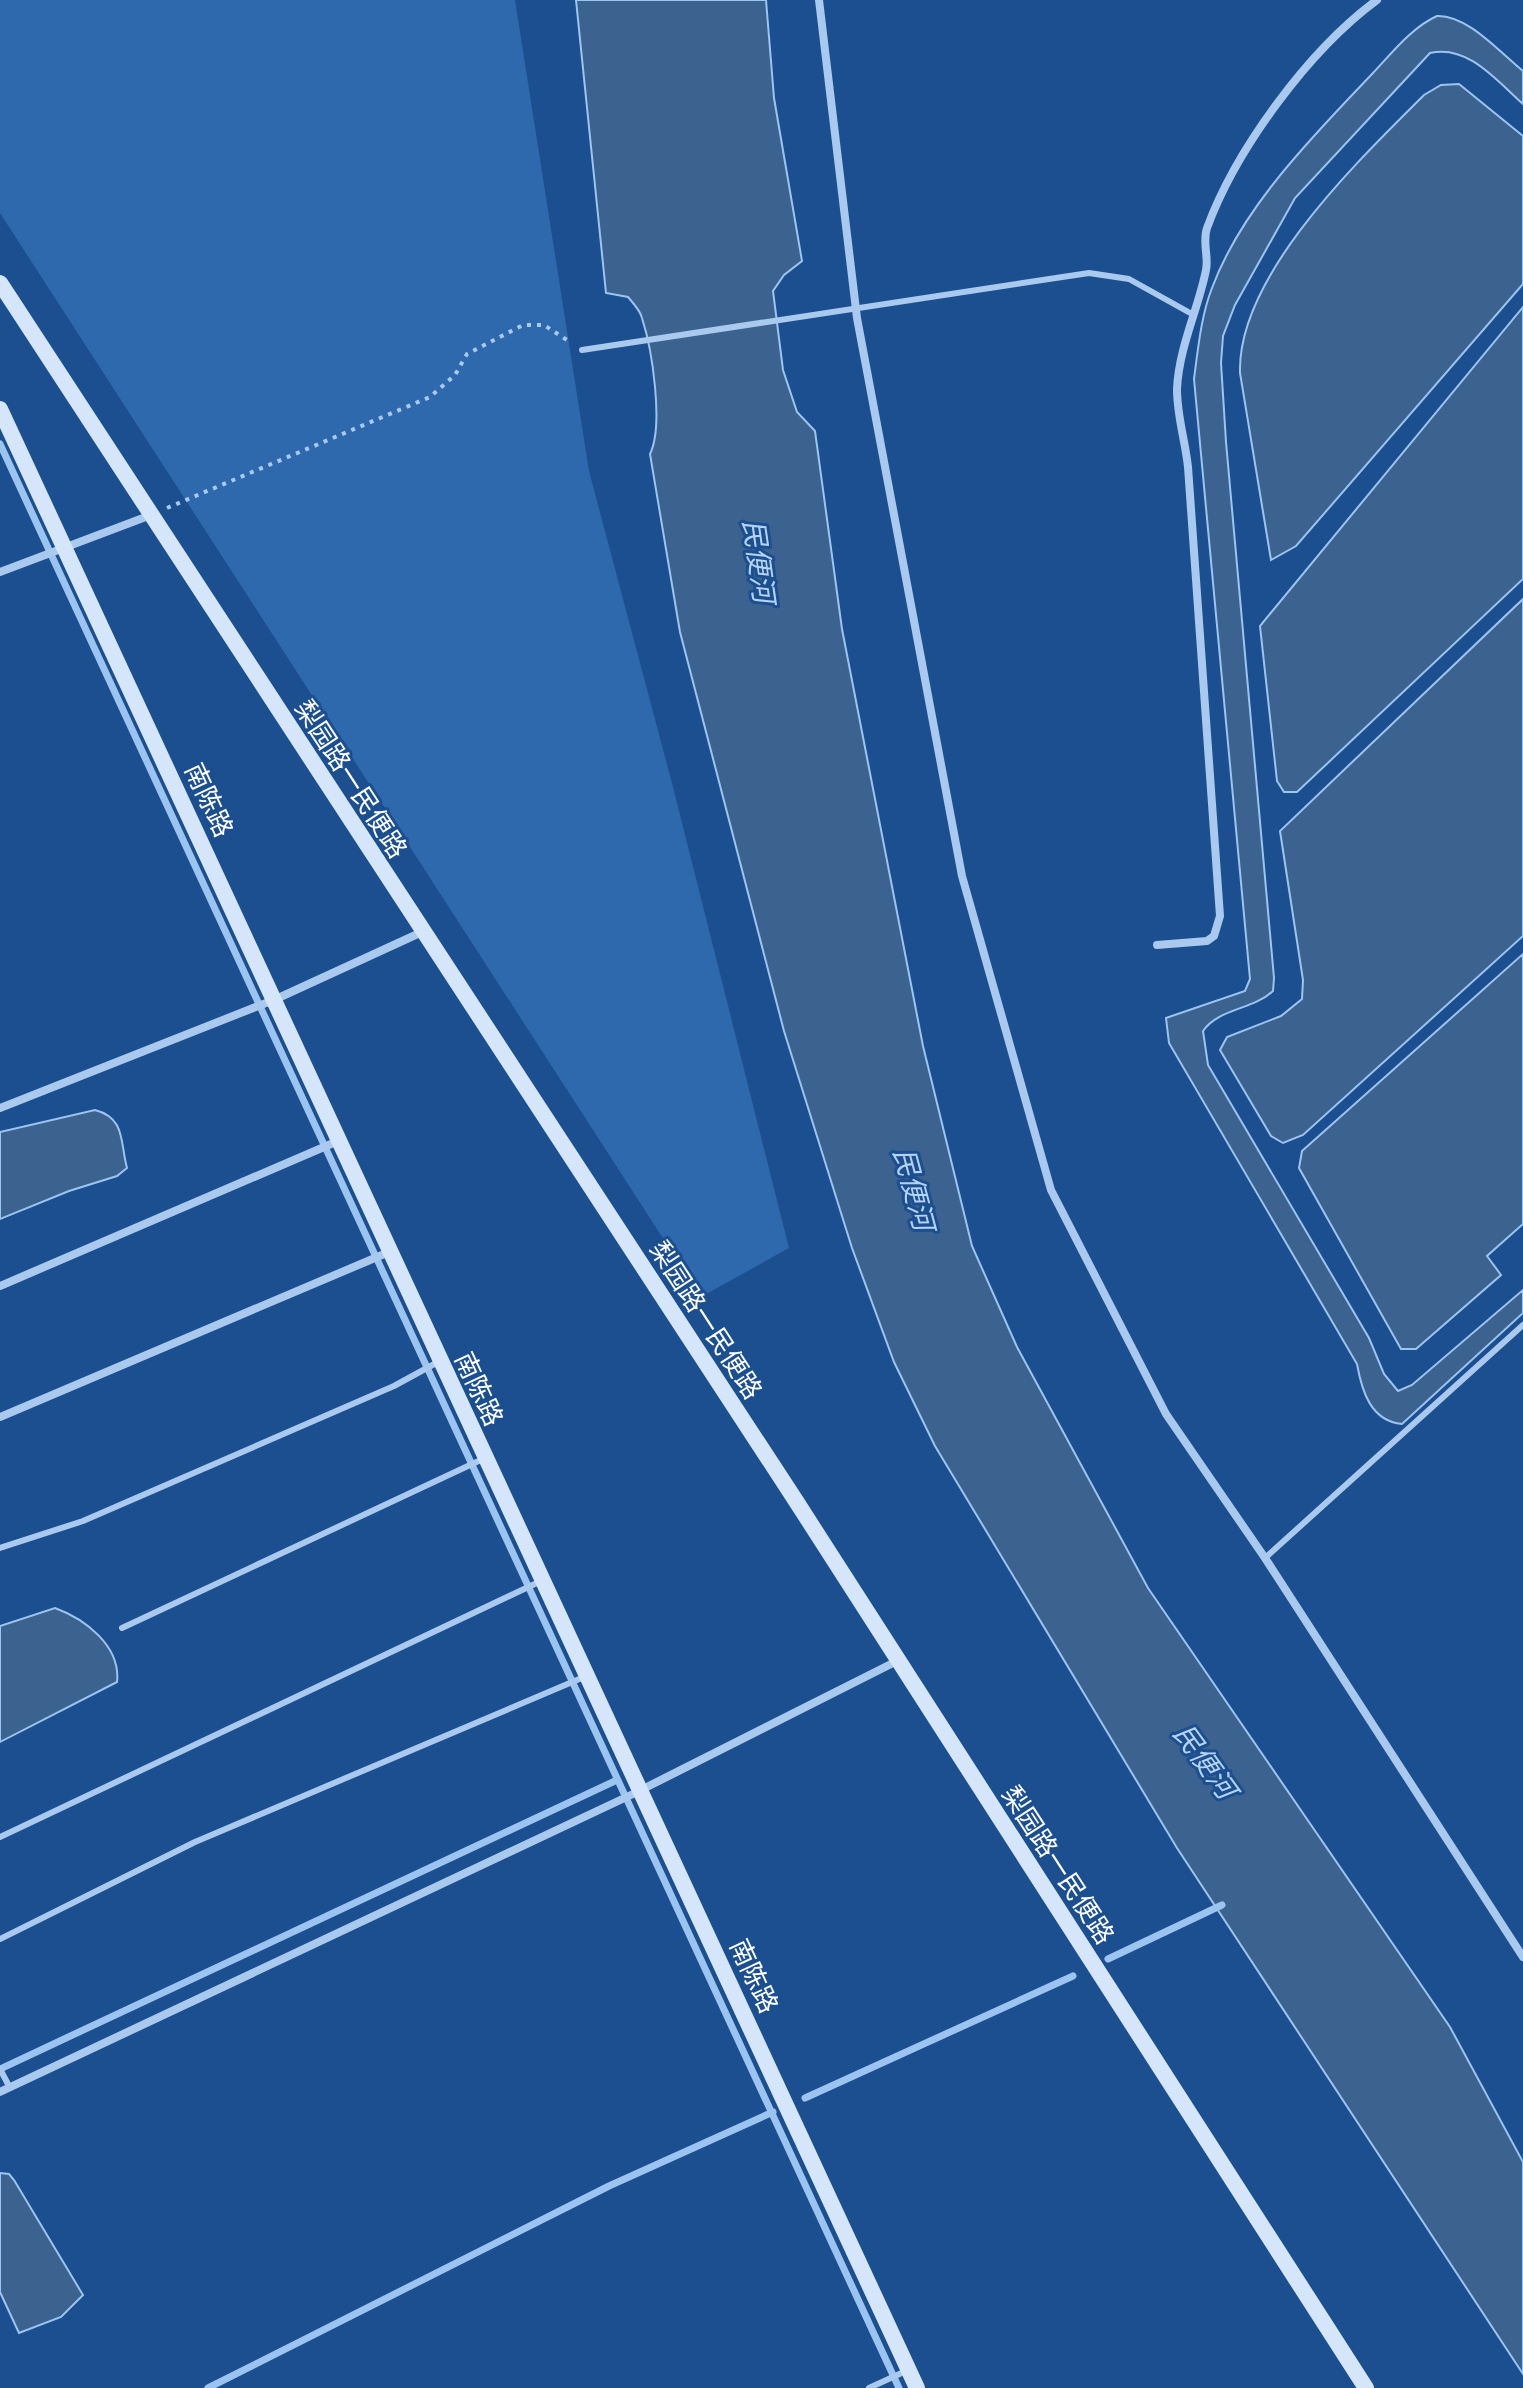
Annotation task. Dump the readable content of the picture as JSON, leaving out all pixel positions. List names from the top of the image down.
{
  "streets": {
    "main road": ["梨园路一民便路", "南陈路"]
  },
  "water": ["民便河"]
}
